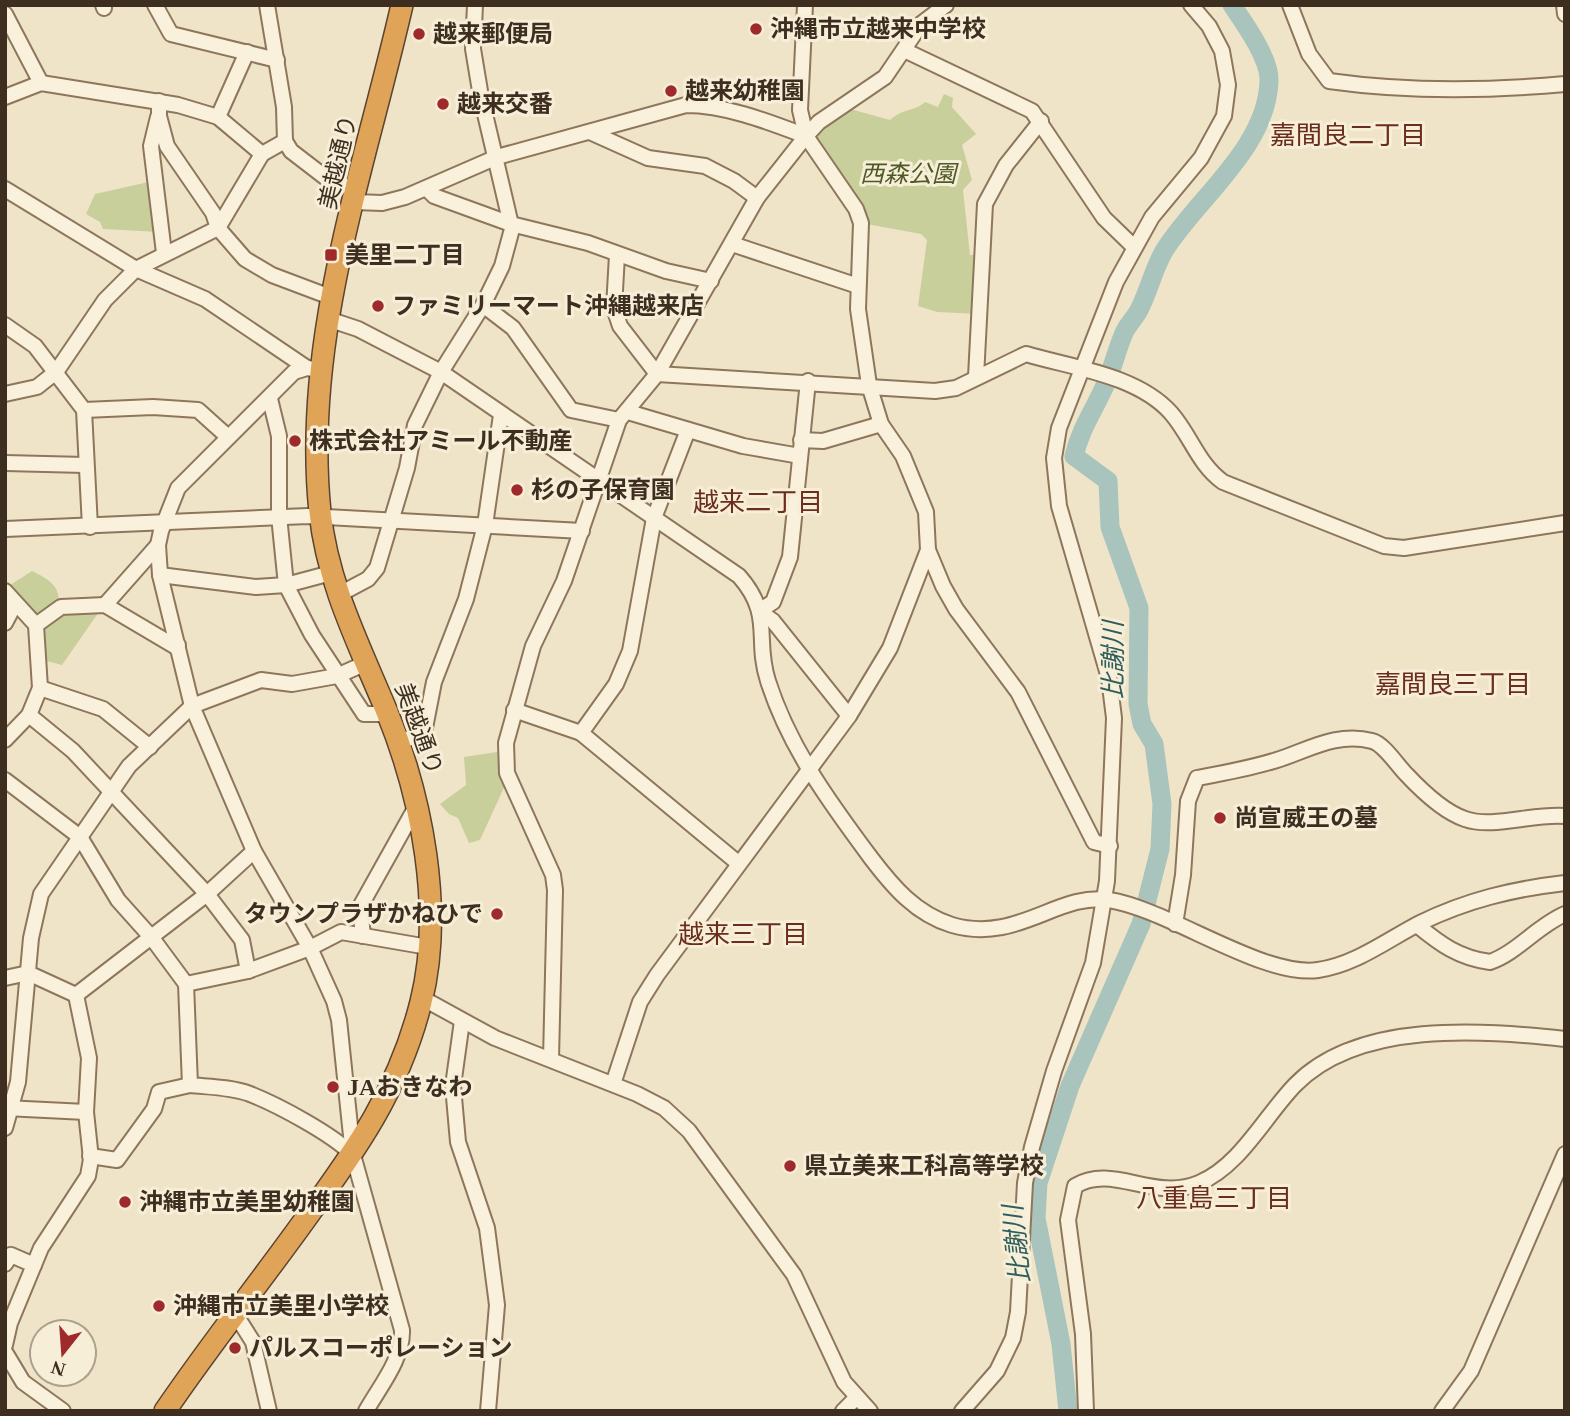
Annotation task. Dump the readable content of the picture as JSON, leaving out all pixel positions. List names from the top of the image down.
{
  "streets": {
    "highway": ["美越通り"]
  },
  "districts": [
    "嘉間良二丁目",
    "越来二丁目",
    "嘉間良三丁目",
    "越来三丁目",
    "八重島三丁目"
  ],
  "water": ["比謝川"],
  "parks": ["西森公園"],
  "places": {
    "other": [
      "沖縄市立越来中学校",
      "越来郵便局",
      "越来幼稚園",
      "越来交番",
      "ファミリーマート沖縄越来店",
      "株式会社アミール不動産",
      "杉の子保育園",
      "尚宣威王の墓",
      "タウンプラザかねひで",
      "JAおきなわ",
      "県立美来工科高等学校",
      "沖縄市立美里幼稚園",
      "沖縄市立美里小学校",
      "パルスコーポレーション"
    ],
    "transit": ["美里二丁目"]
  },
  "north": "bottom"
}
